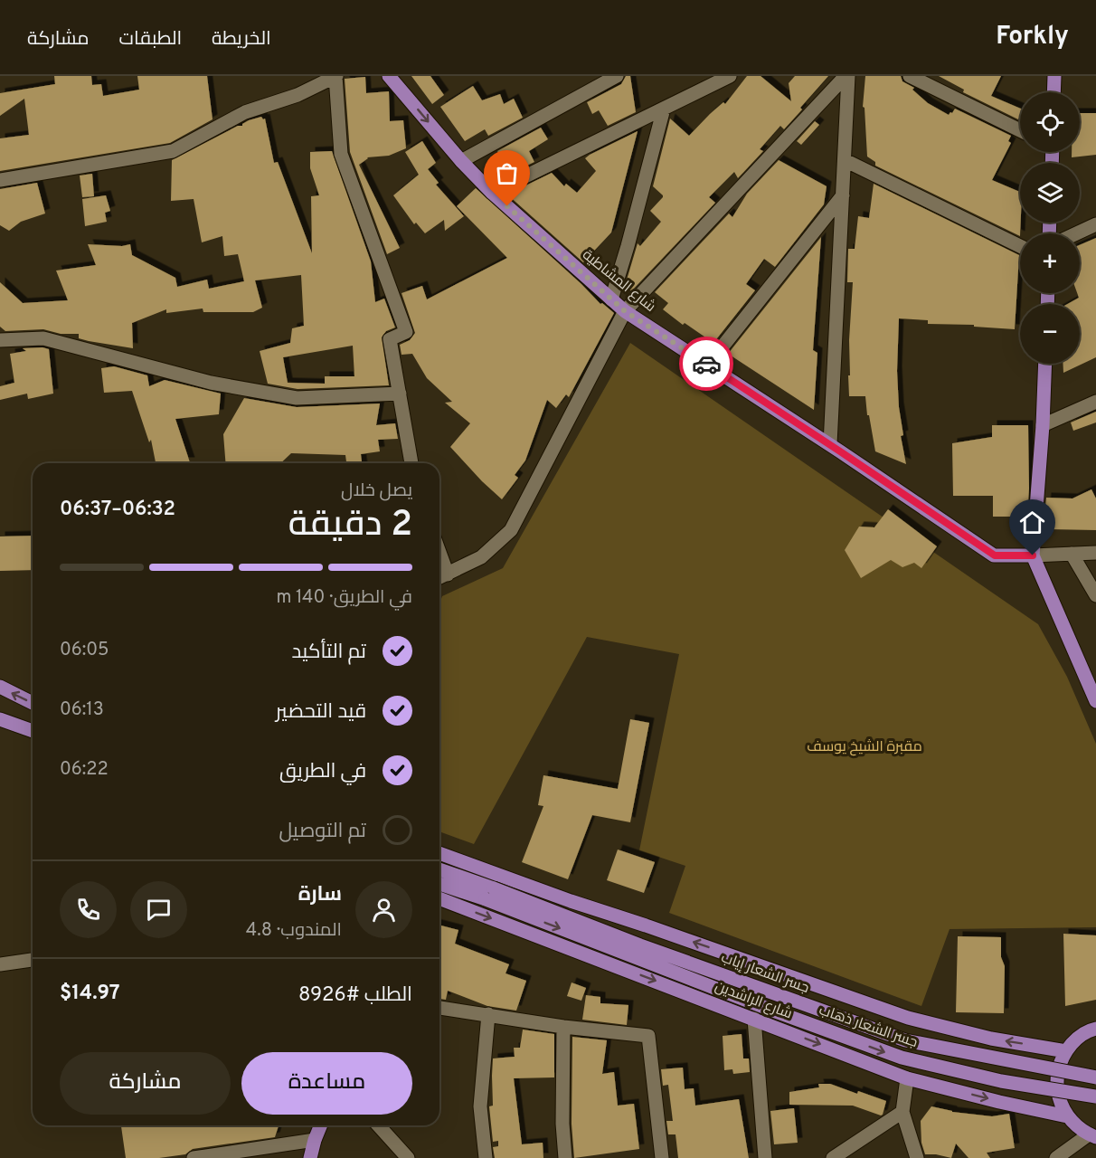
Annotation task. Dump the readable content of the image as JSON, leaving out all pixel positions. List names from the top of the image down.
{
  "streets": {
    "main road": [
      "شارع المشاطية",
      "جسر الشعار إياب",
      "شارع الراشدين",
      "جسر الشعار ذهاب"
    ]
  },
  "crossings": [
    ["جسر الشعار إياب", "جسر الشعار ذهاب"]
  ],
  "parks": ["مقبرة الشيخ يوسف"],
  "page": {
    "header": "Forkly",
    "nav": ["الخريطة", "الطبقات", "مشاركة"],
    "map_buttons": ["+", "−"],
    "heading": ["2 دقيقة", "يصل خلال", "06:32–06:37"],
    "panel": [
      "سارة",
      "المندوب · 4.8",
      "الطلب #8926",
      "$14.97"
    ],
    "bar": "في الطريق · 140 m",
    "list": [
      ["تم التأكيد", "06:05"],
      ["قيد التحضير", "06:13"],
      ["في الطريق", "06:22"],
      "تم التوصيل"
    ],
    "buttons": ["مساعدة", "مشاركة"]
  }
}
